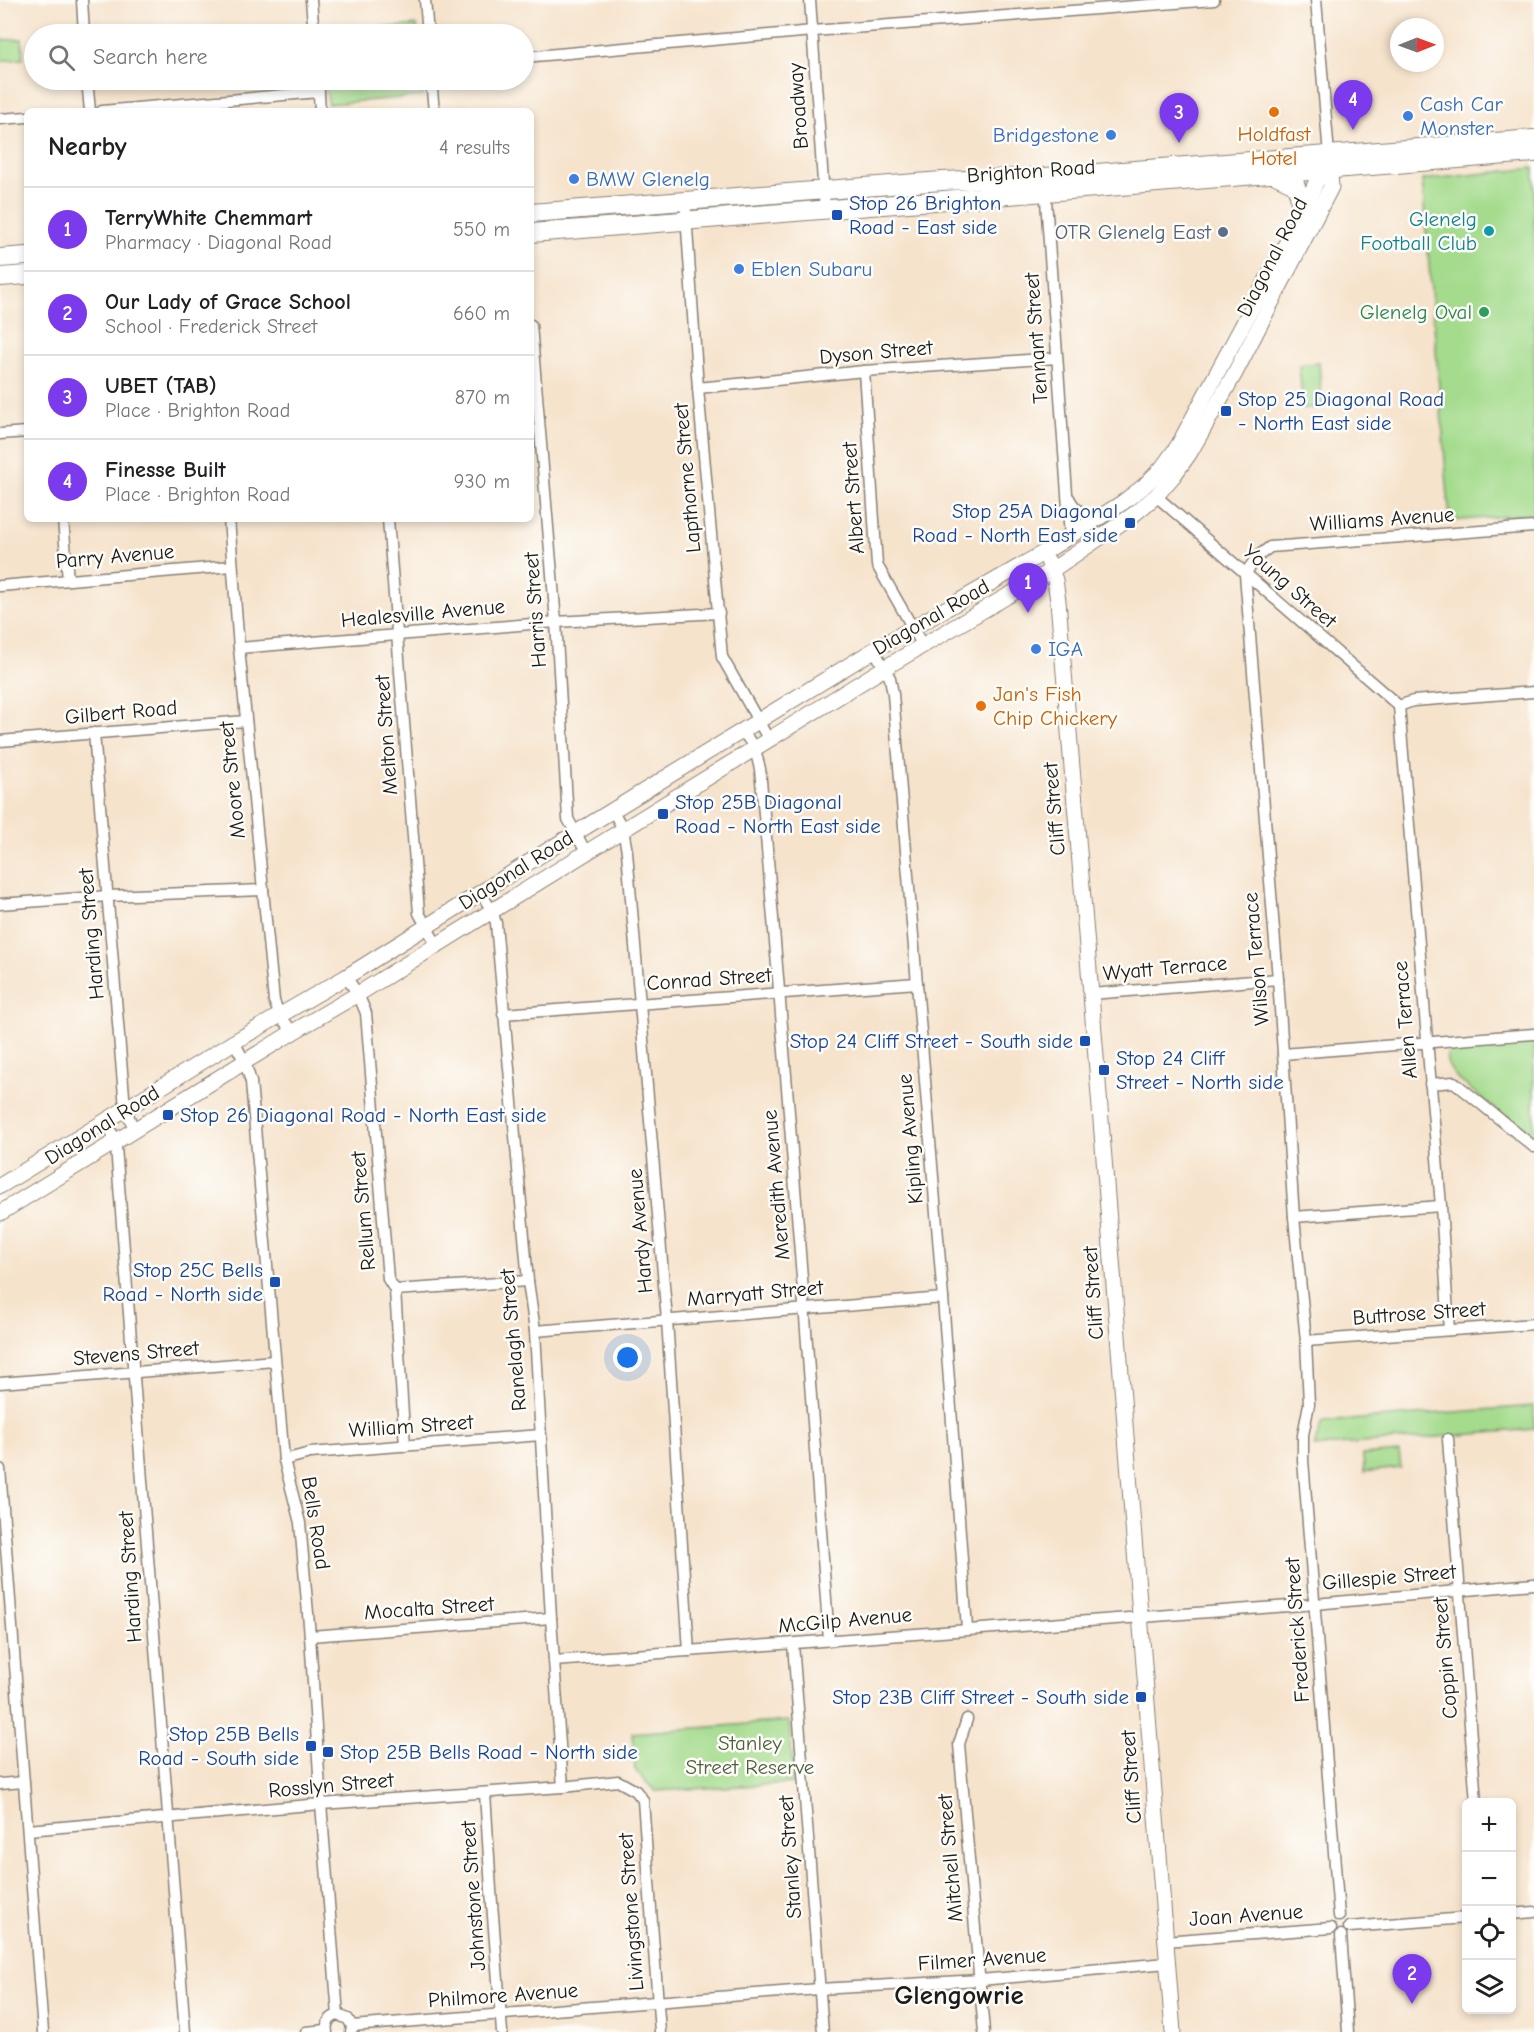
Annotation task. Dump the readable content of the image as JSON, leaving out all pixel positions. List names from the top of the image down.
{
  "streets": {
    "main road": ["Brighton Road", "Diagonal Road", "Cliff Street"],
    "street": [
      "Broadway",
      "Tennant Street",
      "Dyson Street",
      "Lapthorne Street",
      "Albert Street",
      "Williams Avenue",
      "Parry Avenue",
      "Young Street",
      "Harris Street",
      "Healesville Avenue",
      "Gilbert Road",
      "Melton Street",
      "Moore Street",
      "Harding Street",
      "Wilson Terrace",
      "Wyatt Terrace",
      "Conrad Street",
      "Allen Terrace",
      "Kipling Avenue",
      "Meredith Avenue",
      "Rellum Street",
      "Hardy Avenue",
      "Marryatt Street",
      "Buttrose Street",
      "Ranelagh Street",
      "Stevens Street",
      "William Street",
      "Bells Road",
      "Gillespie Street",
      "Mocalta Street",
      "McGilp Avenue",
      "Frederick Street",
      "Coppin Street",
      "Rosslyn Street",
      "Stanley Street",
      "Mitchell Street",
      "Johnstone Street",
      "Livingstone Street",
      "Joan Avenue",
      "Filmer Avenue",
      "Philmore Avenue"
    ]
  },
  "crossings": [
    ["Broadway", "Brighton Road"],
    ["Brighton Road", "Diagonal Road"],
    ["Brighton Road", "Tennant Street"],
    ["Brighton Road", "Lapthorne Street"],
    ["Diagonal Road", "Tennant Street"],
    ["Diagonal Road", "Lapthorne Street"],
    ["Diagonal Road", "Albert Street"],
    ["Diagonal Road", "Young Street"],
    ["Diagonal Road", "Harris Street"],
    ["Diagonal Road", "Melton Street"],
    ["Diagonal Road", "Moore Street"],
    ["Diagonal Road", "Cliff Street"],
    ["Diagonal Road", "Harding Street"],
    ["Diagonal Road", "Kipling Avenue"],
    ["Diagonal Road", "Meredith Avenue"],
    ["Diagonal Road", "Rellum Street"],
    ["Diagonal Road", "Hardy Avenue"],
    ["Diagonal Road", "Ranelagh Street"],
    ["Diagonal Road", "Bells Road"],
    ["Tennant Street", "Dyson Street"],
    ["Dyson Street", "Lapthorne Street"],
    ["Dyson Street", "Albert Street"],
    ["Lapthorne Street", "Healesville Avenue"],
    ["Williams Avenue", "Young Street"],
    ["Williams Avenue", "Wilson Terrace"],
    ["Parry Avenue", "Moore Street"],
    ["Young Street", "Wilson Terrace"],
    ["Young Street", "Allen Terrace"],
    ["Harris Street", "Healesville Avenue"],
    ["Healesville Avenue", "Melton Street"],
    ["Healesville Avenue", "Moore Street"],
    ["Gilbert Road", "Moore Street"],
    ["Gilbert Road", "Harding Street"],
    ["Cliff Street", "Wyatt Terrace"],
    ["Cliff Street", "Gillespie Street"],
    ["Cliff Street", "McGilp Avenue"],
    ["Cliff Street", "Joan Avenue"],
    ["Cliff Street", "Filmer Avenue"],
    ["Harding Street", "Stevens Street"],
    ["Harding Street", "Rosslyn Street"],
    ["Wilson Terrace", "Wyatt Terrace"],
    ["Wilson Terrace", "Buttrose Street"],
    ["Wilson Terrace", "Frederick Street"],
    ["Conrad Street", "Kipling Avenue"],
    ["Conrad Street", "Meredith Avenue"],
    ["Conrad Street", "Hardy Avenue"],
    ["Conrad Street", "Ranelagh Street"],
    ["Allen Terrace", "Buttrose Street"],
    ["Kipling Avenue", "Marryatt Street"],
    ["Kipling Avenue", "McGilp Avenue"],
    ["Meredith Avenue", "Marryatt Street"],
    ["Meredith Avenue", "McGilp Avenue"],
    ["Rellum Street", "William Street"],
    ["Hardy Avenue", "Marryatt Street"],
    ["Hardy Avenue", "McGilp Avenue"],
    ["Marryatt Street", "Ranelagh Street"],
    ["Buttrose Street", "Frederick Street"],
    ["Ranelagh Street", "William Street"],
    ["Ranelagh Street", "Mocalta Street"],
    ["Ranelagh Street", "McGilp Avenue"],
    ["Ranelagh Street", "Rosslyn Street"],
    ["Stevens Street", "Bells Road"],
    ["William Street", "Bells Road"],
    ["Bells Road", "Mocalta Street"],
    ["Bells Road", "Rosslyn Street"],
    ["Gillespie Street", "McGilp Avenue"],
    ["Gillespie Street", "Frederick Street"],
    ["Gillespie Street", "Coppin Street"],
    ["McGilp Avenue", "Stanley Street"],
    ["Frederick Street", "Joan Avenue"],
    ["Rosslyn Street", "Johnstone Street"],
    ["Rosslyn Street", "Livingstone Street"],
    ["Stanley Street", "Filmer Avenue"],
    ["Mitchell Street", "Filmer Avenue"],
    ["Johnstone Street", "Philmore Avenue"],
    ["Livingstone Street", "Filmer Avenue"],
    ["Livingstone Street", "Philmore Avenue"],
    ["Filmer Avenue", "Philmore Avenue"]
  ],
  "districts": ["Glengowrie"],
  "parks": ["Stanley Street Reserve"],
  "places": {
    "other": [
      "Holdfast Hotel",
      "Cash Car Monster",
      "Bridgestone",
      "BMW Glenelg",
      "Glenelg Football Club",
      "OTR Glenelg East",
      "Eblen Subaru",
      "Glenelg Oval",
      "IGA",
      "Jan's Fish Chip Chickery"
    ],
    "transit": [
      "Stop 26 Brighton Road - East side",
      "Stop 25 Diagonal Road - North East side",
      "Stop 25A Diagonal Road - North East side",
      "Stop 25B Diagonal Road - North East side",
      "Stop 24 Cliff Street - South side",
      "Stop 24 Cliff Street - North side",
      "Stop 26 Diagonal Road - North East side",
      "Stop 25C Bells Road - North side",
      "Stop 23B Cliff Street - South side",
      "Stop 25B Bells Road - South side",
      "Stop 25B Bells Road - North side"
    ]
  },
  "north": "right",
  "page": {
    "search": "Search here",
    "pins": [
      "4",
      "3",
      "1",
      "2"
    ],
    "heading": ["Nearby", "4 results"],
    "list": [
      {
        "mark": "1",
        "name": "TerryWhite Chemmart",
        "note": "Pharmacy · Diagonal Road",
        "value": "550 m"
      },
      {
        "mark": "2",
        "name": "Our Lady of Grace School",
        "note": "School · Frederick Street",
        "value": "660 m"
      },
      {
        "mark": "3",
        "name": "UBET (TAB)",
        "note": "Place · Brighton Road",
        "value": "870 m"
      },
      {
        "mark": "4",
        "name": "Finesse Built",
        "note": "Place · Brighton Road",
        "value": "930 m"
      }
    ],
    "map_buttons": ["+", "−"]
  }
}
